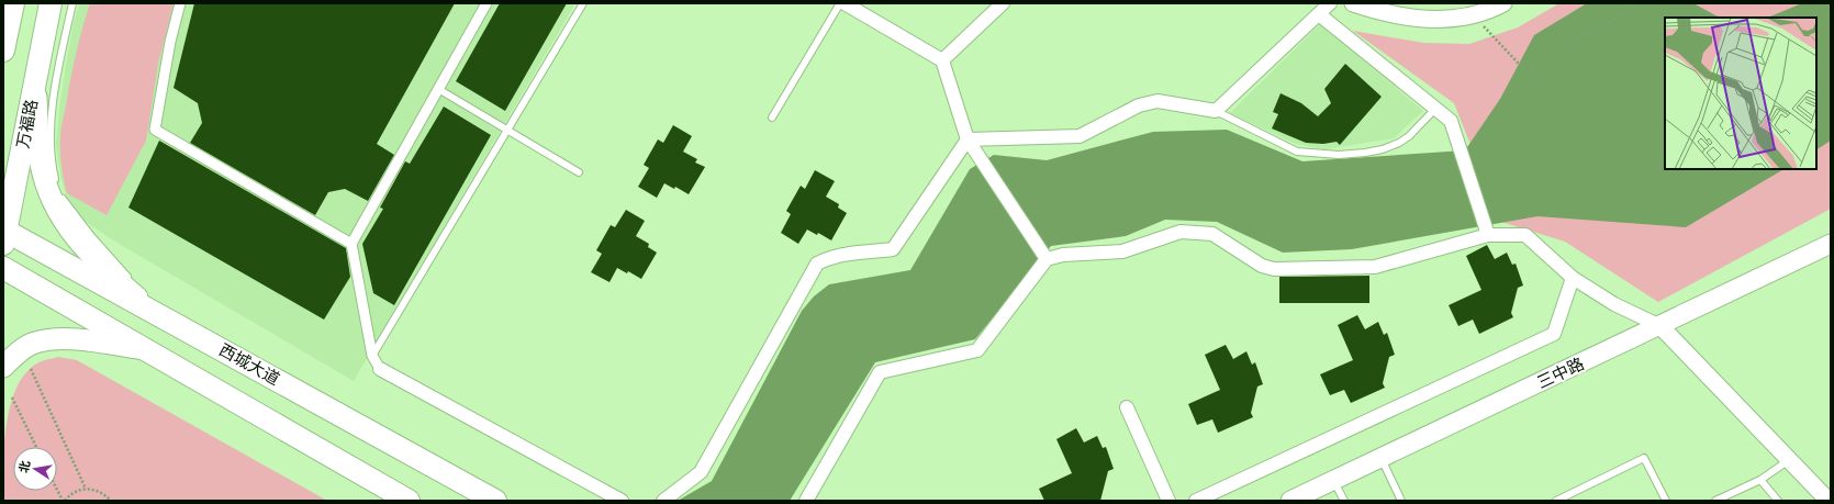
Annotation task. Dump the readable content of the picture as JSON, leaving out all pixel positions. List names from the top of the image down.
{
  "streets": {
    "highway": ["万福路", "西城大道"],
    "main road": ["三中路"]
  },
  "crossings": [
    ["万福路", "西城大道"]
  ],
  "north": "left"
}
